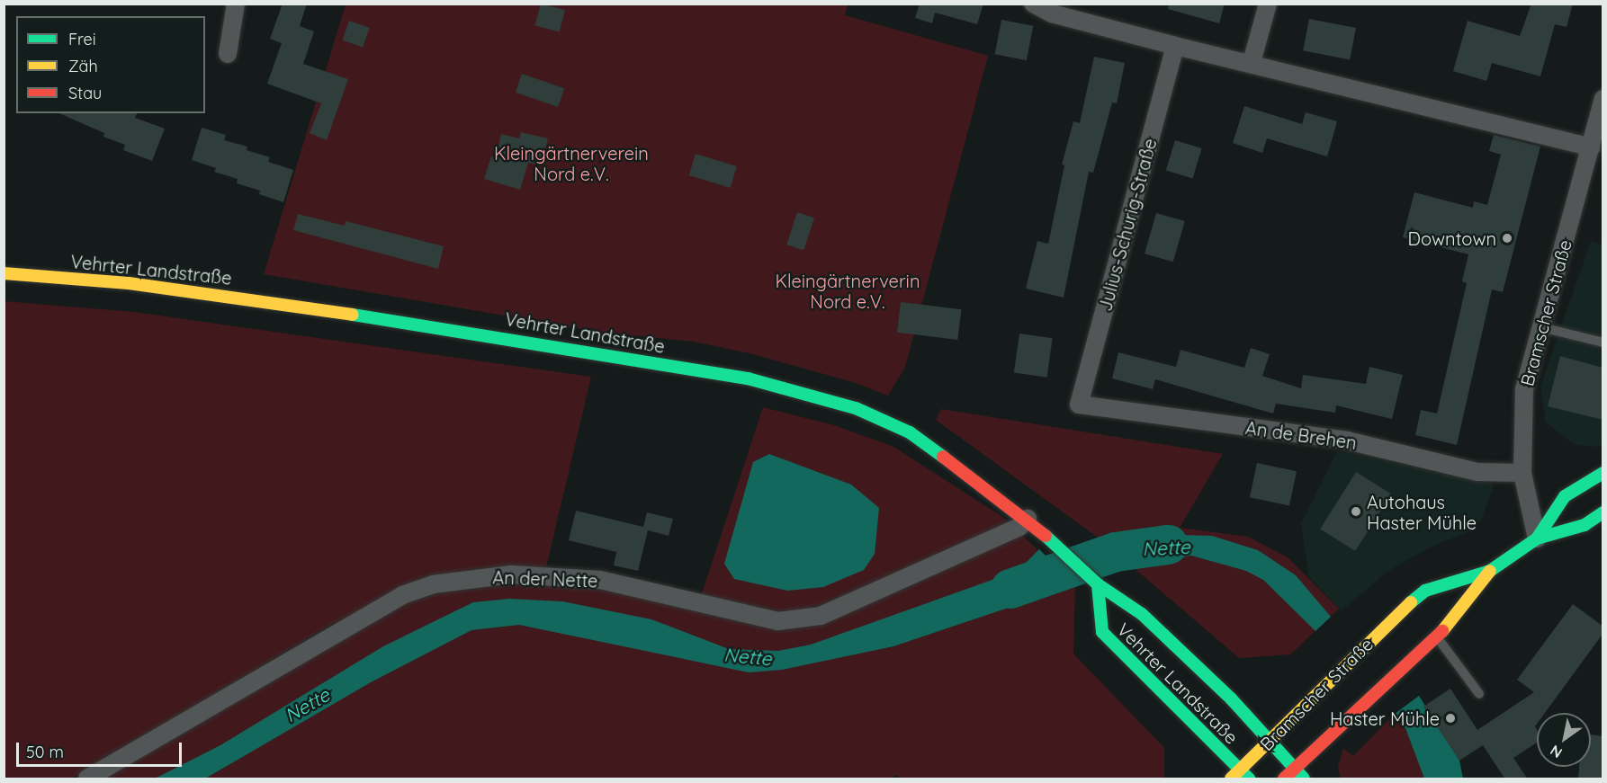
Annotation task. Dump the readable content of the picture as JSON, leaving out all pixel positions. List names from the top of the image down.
{
  "streets": {
    "main road": ["Vehrter Landstraße", "Bramscher Straße"],
    "street": ["Julius-Schurig-Straße", "An de Brehen", "An der Nette"]
  },
  "crossings": [
    ["Julius-Schurig-Straße", "An de Brehen"],
    ["Vehrter Landstraße", "Bramscher Straße"],
    ["Vehrter Landstraße", "An der Nette"],
    ["Bramscher Straße", "An de Brehen"]
  ],
  "water": ["Nette"],
  "parks": ["Kleingärtnerverein Nord e.V.", "Kleingärtnerverin Nord e.V."],
  "places": ["Downtown", "Autohaus Haster Mühle", "Haster Mühle"],
  "legend": ["Frei", "Zäh", "Stau"],
  "scale_bar": "50 m",
  "north": "bottom left"
}
